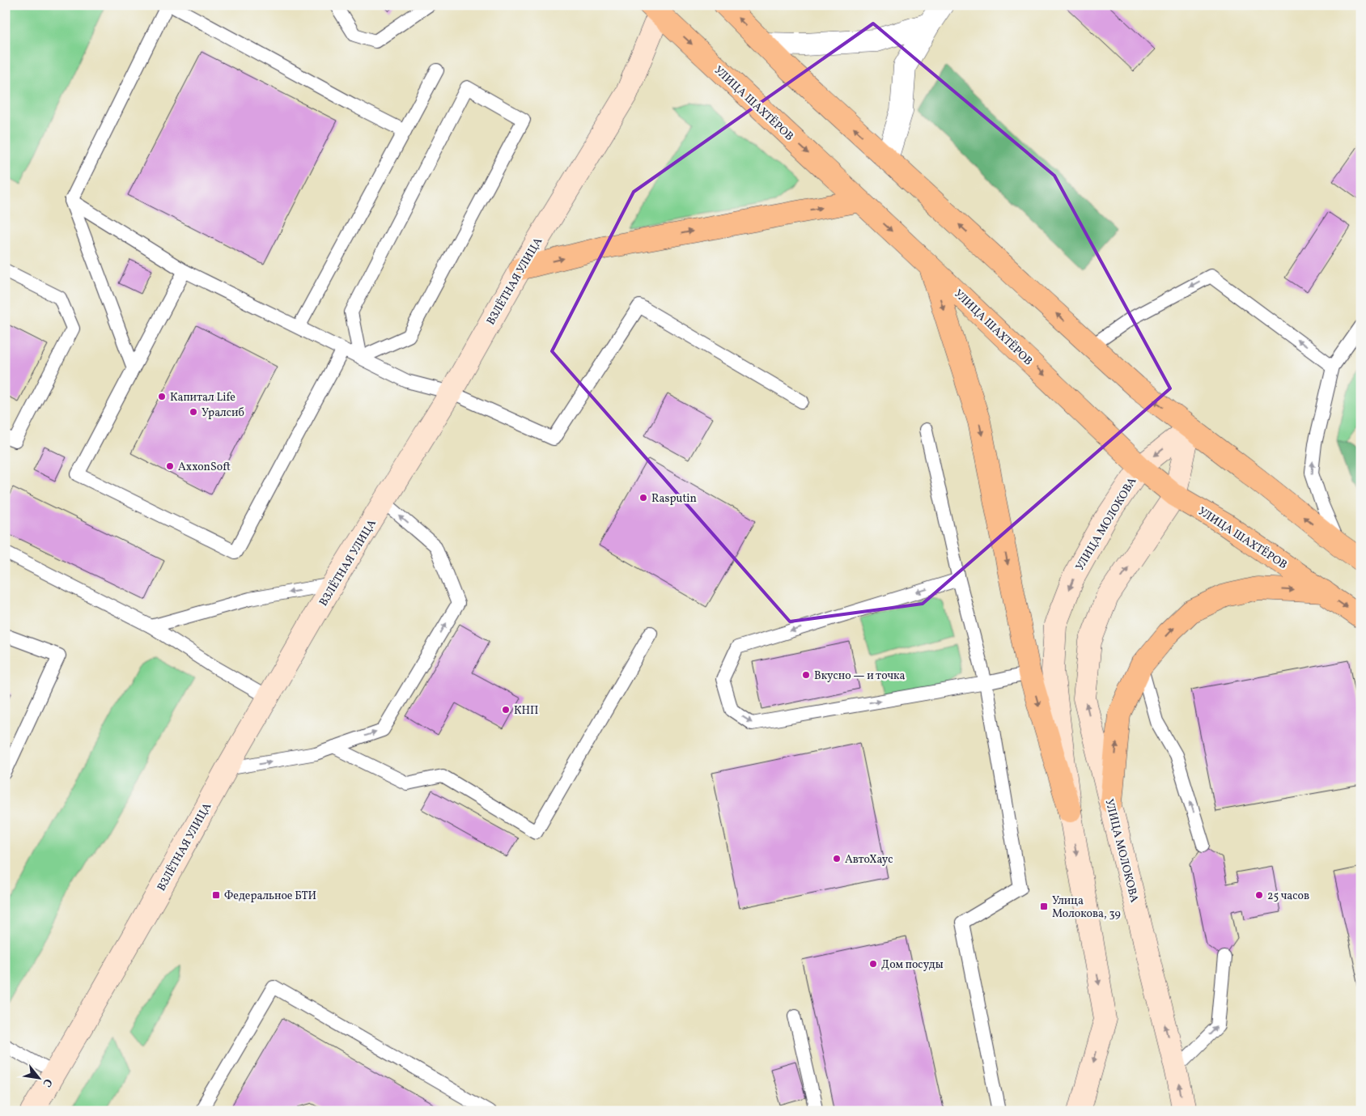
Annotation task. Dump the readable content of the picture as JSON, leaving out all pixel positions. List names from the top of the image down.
{
  "streets": {
    "main road": ["УЛИЦА ШАХТЁРОВ", "ВЗЛЁТНАЯ УЛИЦА", "УЛИЦА МОЛОКОВА"]
  },
  "crossings": [
    ["УЛИЦА ШАХТЁРОВ", "ВЗЛЁТНАЯ УЛИЦА"],
    ["УЛИЦА ШАХТЁРОВ", "УЛИЦА МОЛОКОВА"]
  ],
  "places": {
    "other": [
      "Капитал Life",
      "Уралсиб",
      "AxxonSoft",
      "Rasputin",
      "Вкусно — и точка",
      "КНП",
      "АвтоХаус",
      "25 часов",
      "Дом посуды"
    ],
    "transit": ["Федеральное БТИ", "Улица Молокова, 39"]
  },
  "north": "bottom right"
}
